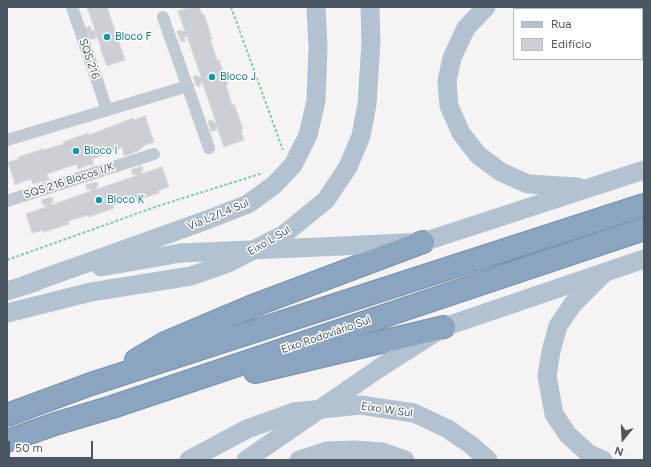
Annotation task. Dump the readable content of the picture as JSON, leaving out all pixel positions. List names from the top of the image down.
{
  "streets": {
    "highway": ["Eixo Rodoviário Sul"],
    "main road": ["Via L2/L4 Sul", "Eixo L Sul", "Eixo W Sul"],
    "street": ["SQS 216", "SQS 216 Blocos I/K"]
  },
  "places": [
    "Bloco F",
    "Bloco J",
    "Bloco I",
    "Bloco K"
  ],
  "legend": ["Rua", "Edifício"],
  "scale_bar": "50 m",
  "north": "bottom"
}
